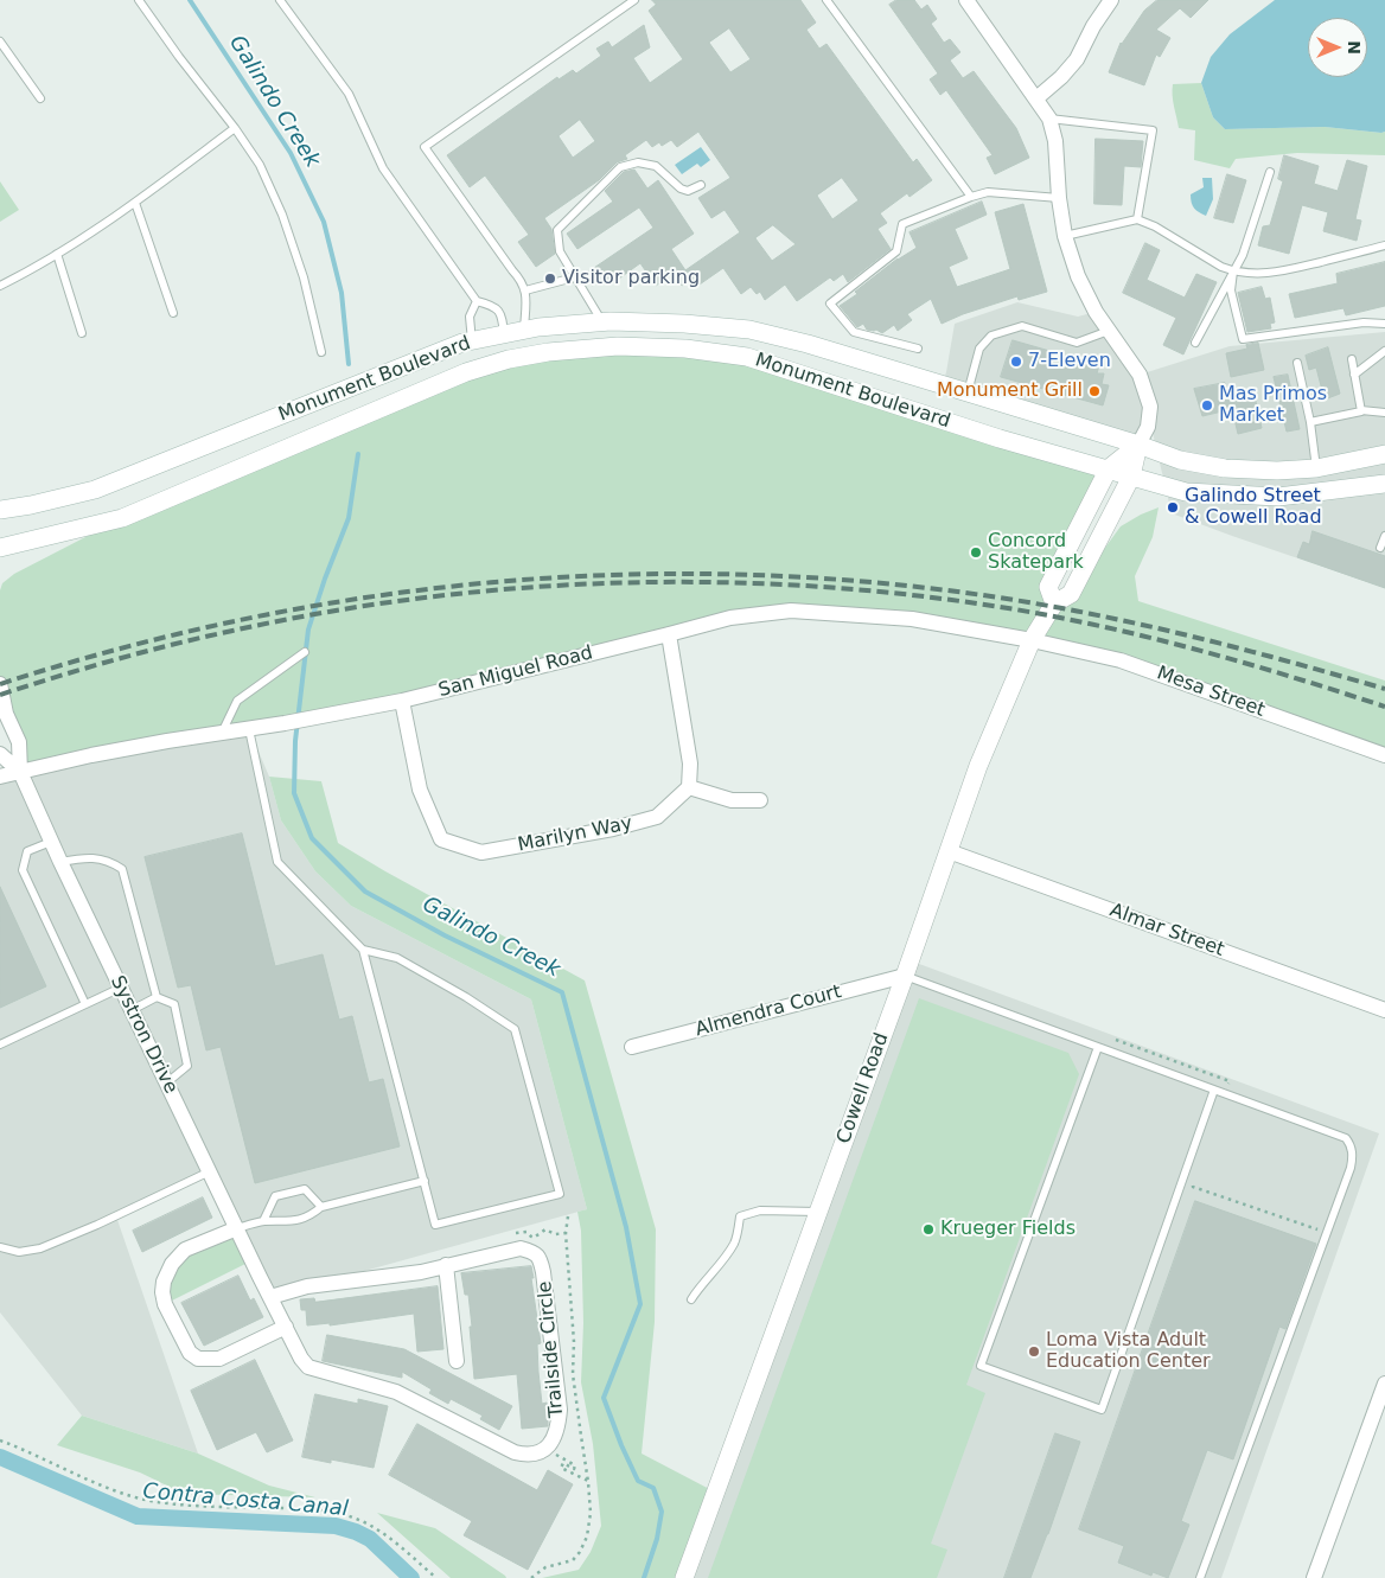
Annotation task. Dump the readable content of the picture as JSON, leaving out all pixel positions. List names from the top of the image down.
{
  "streets": {
    "main road": ["Monument Boulevard", "Cowell Road"],
    "street": [
      "San Miguel Road",
      "Mesa Street",
      "Marilyn Way",
      "Almar Street",
      "Almendra Court",
      "Systron Drive",
      "Trailside Circle"
    ]
  },
  "crossings": [
    ["Monument Boulevard", "Cowell Road"],
    ["San Miguel Road", "Mesa Street"],
    ["San Miguel Road", "Marilyn Way"],
    ["San Miguel Road", "Systron Drive"],
    ["San Miguel Road", "Cowell Road"],
    ["Mesa Street", "Cowell Road"],
    ["Almar Street", "Cowell Road"],
    ["Almendra Court", "Cowell Road"],
    ["Systron Drive", "Trailside Circle"]
  ],
  "water": ["Galindo Creek", "Contra Costa Canal"],
  "places": [
    "Visitor parking",
    "7-Eleven",
    "Monument Grill",
    "Mas Primos Market",
    "Galindo Street & Cowell Road",
    "Concord Skatepark",
    "Krueger Fields",
    "Loma Vista Adult Education Center"
  ],
  "north": "right"
}
